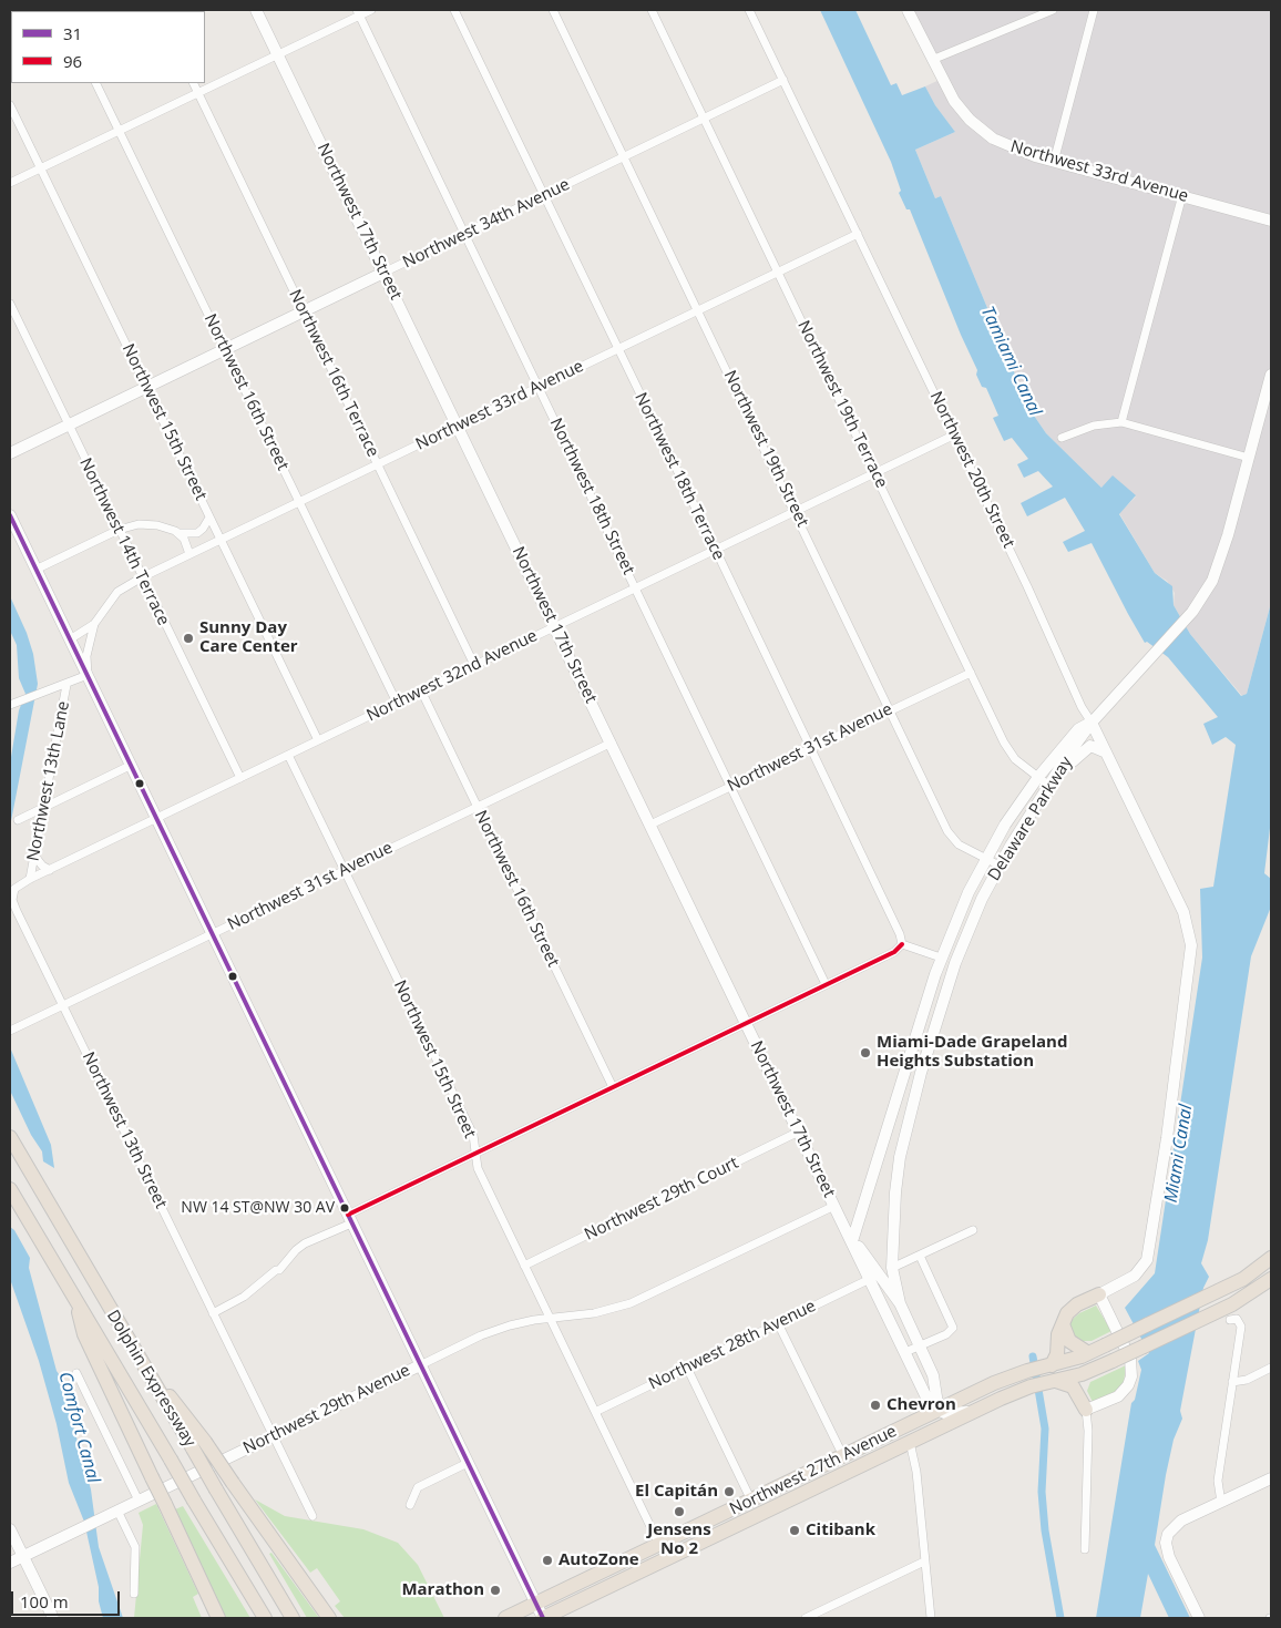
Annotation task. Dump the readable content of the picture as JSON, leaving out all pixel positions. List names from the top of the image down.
{
  "streets": {
    "highway": ["Dolphin Expressway", "Northwest 27th Avenue"],
    "street": [
      "Northwest 33rd Avenue",
      "Northwest 17th Street",
      "Northwest 34th Avenue",
      "Northwest 16th Terrace",
      "Northwest 16th Street",
      "Northwest 19th Terrace",
      "Northwest 15th Street",
      "Northwest 19th Street",
      "Northwest 20th Street",
      "Northwest 18th Terrace",
      "Northwest 18th Street",
      "Northwest 14th Terrace",
      "Northwest 32nd Avenue",
      "Northwest 31st Avenue",
      "Northwest 13th Lane",
      "Delaware Parkway",
      "Northwest 13th Street",
      "Northwest 29th Court",
      "Northwest 28th Avenue",
      "Northwest 29th Avenue"
    ]
  },
  "crossings": [
    ["Northwest 33rd Avenue", "Northwest 17th Street"],
    ["Northwest 33rd Avenue", "Northwest 16th Terrace"],
    ["Northwest 33rd Avenue", "Northwest 16th Street"],
    ["Northwest 33rd Avenue", "Northwest 19th Terrace"],
    ["Northwest 33rd Avenue", "Northwest 15th Street"],
    ["Northwest 33rd Avenue", "Northwest 19th Street"],
    ["Northwest 33rd Avenue", "Northwest 20th Street"],
    ["Northwest 33rd Avenue", "Northwest 18th Terrace"],
    ["Northwest 33rd Avenue", "Northwest 18th Street"],
    ["Northwest 33rd Avenue", "Northwest 14th Terrace"],
    ["Northwest 17th Street", "Northwest 34th Avenue"],
    ["Northwest 17th Street", "Northwest 32nd Avenue"],
    ["Northwest 17th Street", "Northwest 31st Avenue"],
    ["Northwest 17th Street", "Delaware Parkway"],
    ["Northwest 17th Street", "Northwest 29th Court"],
    ["Northwest 17th Street", "Northwest 28th Avenue"],
    ["Northwest 17th Street", "Northwest 29th Avenue"],
    ["Northwest 17th Street", "Northwest 27th Avenue"],
    ["Northwest 34th Avenue", "Northwest 16th Terrace"],
    ["Northwest 34th Avenue", "Northwest 16th Street"],
    ["Northwest 34th Avenue", "Northwest 19th Terrace"],
    ["Northwest 34th Avenue", "Northwest 15th Street"],
    ["Northwest 34th Avenue", "Northwest 19th Street"],
    ["Northwest 34th Avenue", "Northwest 20th Street"],
    ["Northwest 34th Avenue", "Northwest 18th Terrace"],
    ["Northwest 34th Avenue", "Northwest 18th Street"],
    ["Northwest 34th Avenue", "Northwest 14th Terrace"],
    ["Northwest 16th Terrace", "Northwest 32nd Avenue"],
    ["Northwest 16th Street", "Northwest 32nd Avenue"],
    ["Northwest 16th Street", "Northwest 31st Avenue"],
    ["Northwest 19th Terrace", "Northwest 32nd Avenue"],
    ["Northwest 19th Terrace", "Northwest 31st Avenue"],
    ["Northwest 19th Terrace", "Delaware Parkway"],
    ["Northwest 15th Street", "Northwest 32nd Avenue"],
    ["Northwest 15th Street", "Northwest 31st Avenue"],
    ["Northwest 15th Street", "Northwest 29th Court"],
    ["Northwest 15th Street", "Northwest 28th Avenue"],
    ["Northwest 15th Street", "Northwest 29th Avenue"],
    ["Northwest 15th Street", "Northwest 27th Avenue"],
    ["Northwest 19th Street", "Northwest 32nd Avenue"],
    ["Northwest 19th Street", "Northwest 31st Avenue"],
    ["Northwest 19th Street", "Delaware Parkway"],
    ["Northwest 20th Street", "Northwest 32nd Avenue"],
    ["Northwest 20th Street", "Delaware Parkway"],
    ["Northwest 18th Terrace", "Northwest 32nd Avenue"],
    ["Northwest 18th Terrace", "Northwest 31st Avenue"],
    ["Northwest 18th Street", "Northwest 32nd Avenue"],
    ["Northwest 18th Street", "Northwest 31st Avenue"],
    ["Northwest 14th Terrace", "Northwest 32nd Avenue"],
    ["Northwest 32nd Avenue", "Northwest 13th Lane"],
    ["Northwest 32nd Avenue", "Northwest 13th Street"],
    ["Northwest 31st Avenue", "Northwest 13th Street"],
    ["Northwest 13th Street", "Northwest 29th Avenue"]
  ],
  "water": ["Tamiami Canal", "Miami Canal", "Comfort Canal"],
  "places": [
    "Sunny Day Care Center",
    "Miami-Dade Grapeland Heights Substation",
    "NW 14 ST@NW 30 AV",
    "Chevron",
    "El Capitán",
    "Jensens No 2",
    "Citibank",
    "AutoZone",
    "Marathon"
  ],
  "lines": ["transit line 31", "transit line 96"],
  "legend": ["31", "96"],
  "scale_bar": "100 m"
}
